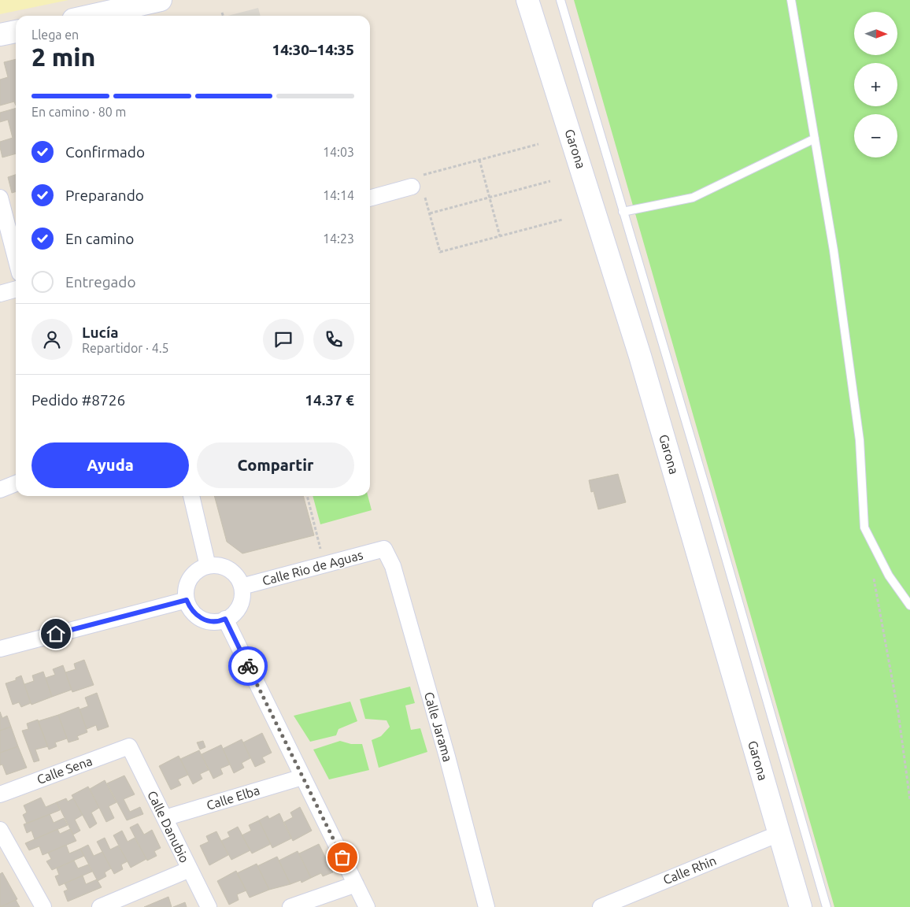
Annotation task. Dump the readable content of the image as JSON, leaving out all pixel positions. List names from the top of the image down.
{
  "streets": {
    "main road": ["Garona"],
    "street": [
      "Calle Rio de Aguas",
      "Calle Jarama",
      "Calle Sena",
      "Calle Elba",
      "Calle Danubio",
      "Calle Rhin"
    ]
  },
  "crossings": [
    ["Garona", "Calle Rhin"],
    ["Calle Rio de Aguas", "Calle Jarama"],
    ["Calle Sena", "Calle Danubio"],
    ["Calle Elba", "Calle Danubio"]
  ],
  "north": "right",
  "page": {
    "map_buttons": ["+", "−"],
    "heading": ["2 min", "Llega en", "14:30–14:35"],
    "panel": [
      "Lucía",
      "Repartidor · 4.5",
      "Pedido #8726",
      "14.37 €"
    ],
    "bar": "En camino · 80 m",
    "list": [
      ["Confirmado", "14:03"],
      ["Preparando", "14:14"],
      ["En camino", "14:23"],
      "Entregado"
    ],
    "buttons": ["Ayuda", "Compartir"]
  }
}
